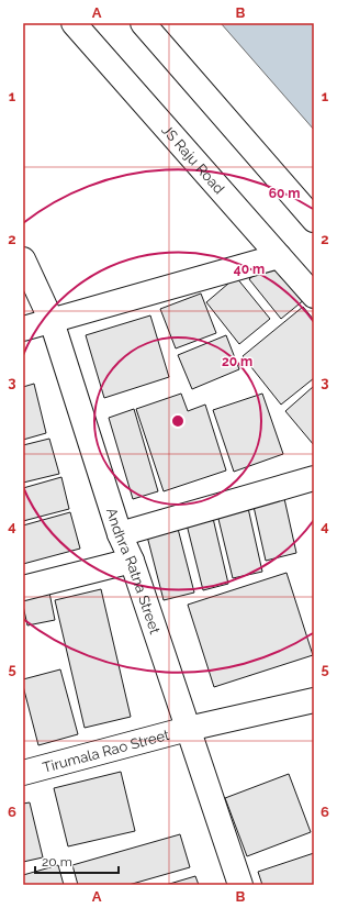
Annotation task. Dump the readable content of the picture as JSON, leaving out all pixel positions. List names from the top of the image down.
{
  "streets": {
    "street": ["JS Raju Road", "Andhra Ratna Street", "Tirumala Rao Street"]
  },
  "crossings": [
    ["Andhra Ratna Street", "Tirumala Rao Street"]
  ],
  "scale_bar": "20 m",
  "grid": {
    "columns": ["A", "B"],
    "rows": [
      "1",
      "2",
      "3",
      "4",
      "5",
      "6"
    ]
  },
  "rings": ["60 m", "40 m", "20 m"]
}
